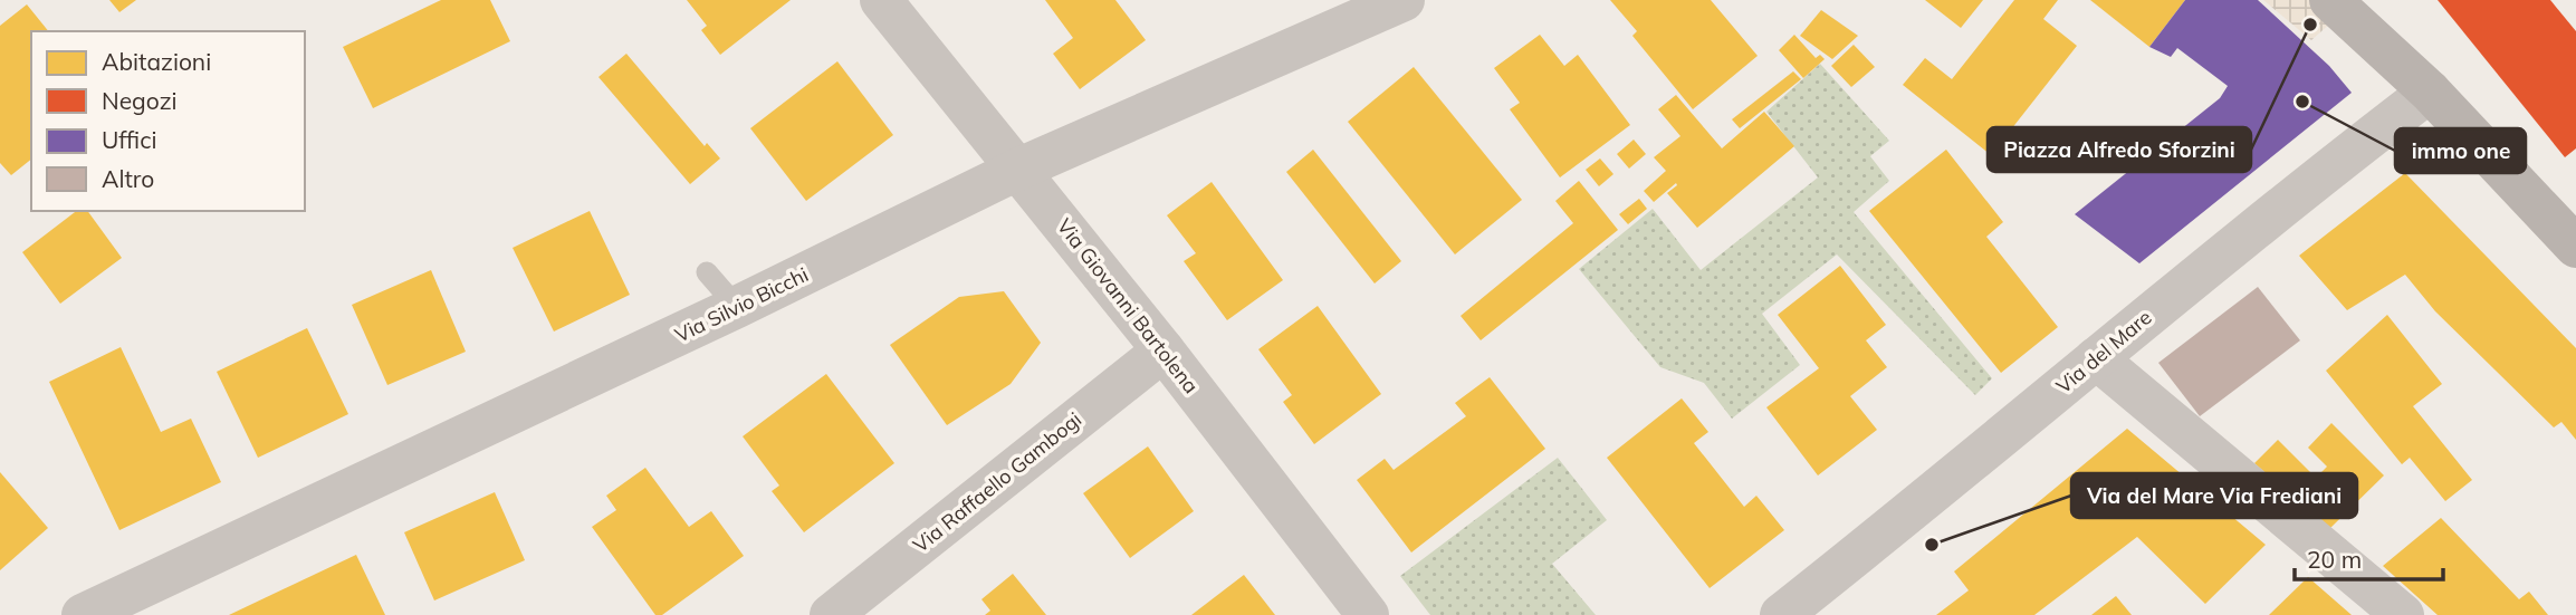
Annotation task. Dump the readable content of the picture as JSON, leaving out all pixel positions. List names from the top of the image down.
{
  "streets": {
    "street": [
      "Via Silvio Bicchi",
      "Via Giovanni Bartolena",
      "Via del Mare",
      "Via Raffaello Gambogi"
    ]
  },
  "crossings": [
    ["Via Silvio Bicchi", "Via Giovanni Bartolena"],
    ["Via Giovanni Bartolena", "Via Raffaello Gambogi"]
  ],
  "places": ["Piazza Alfredo Sforzini", "immo one", "Via del Mare Via Frediani"],
  "legend": [
    "Abitazioni",
    "Negozi",
    "Uffici",
    "Altro"
  ],
  "scale_bar": "20 m"
}
